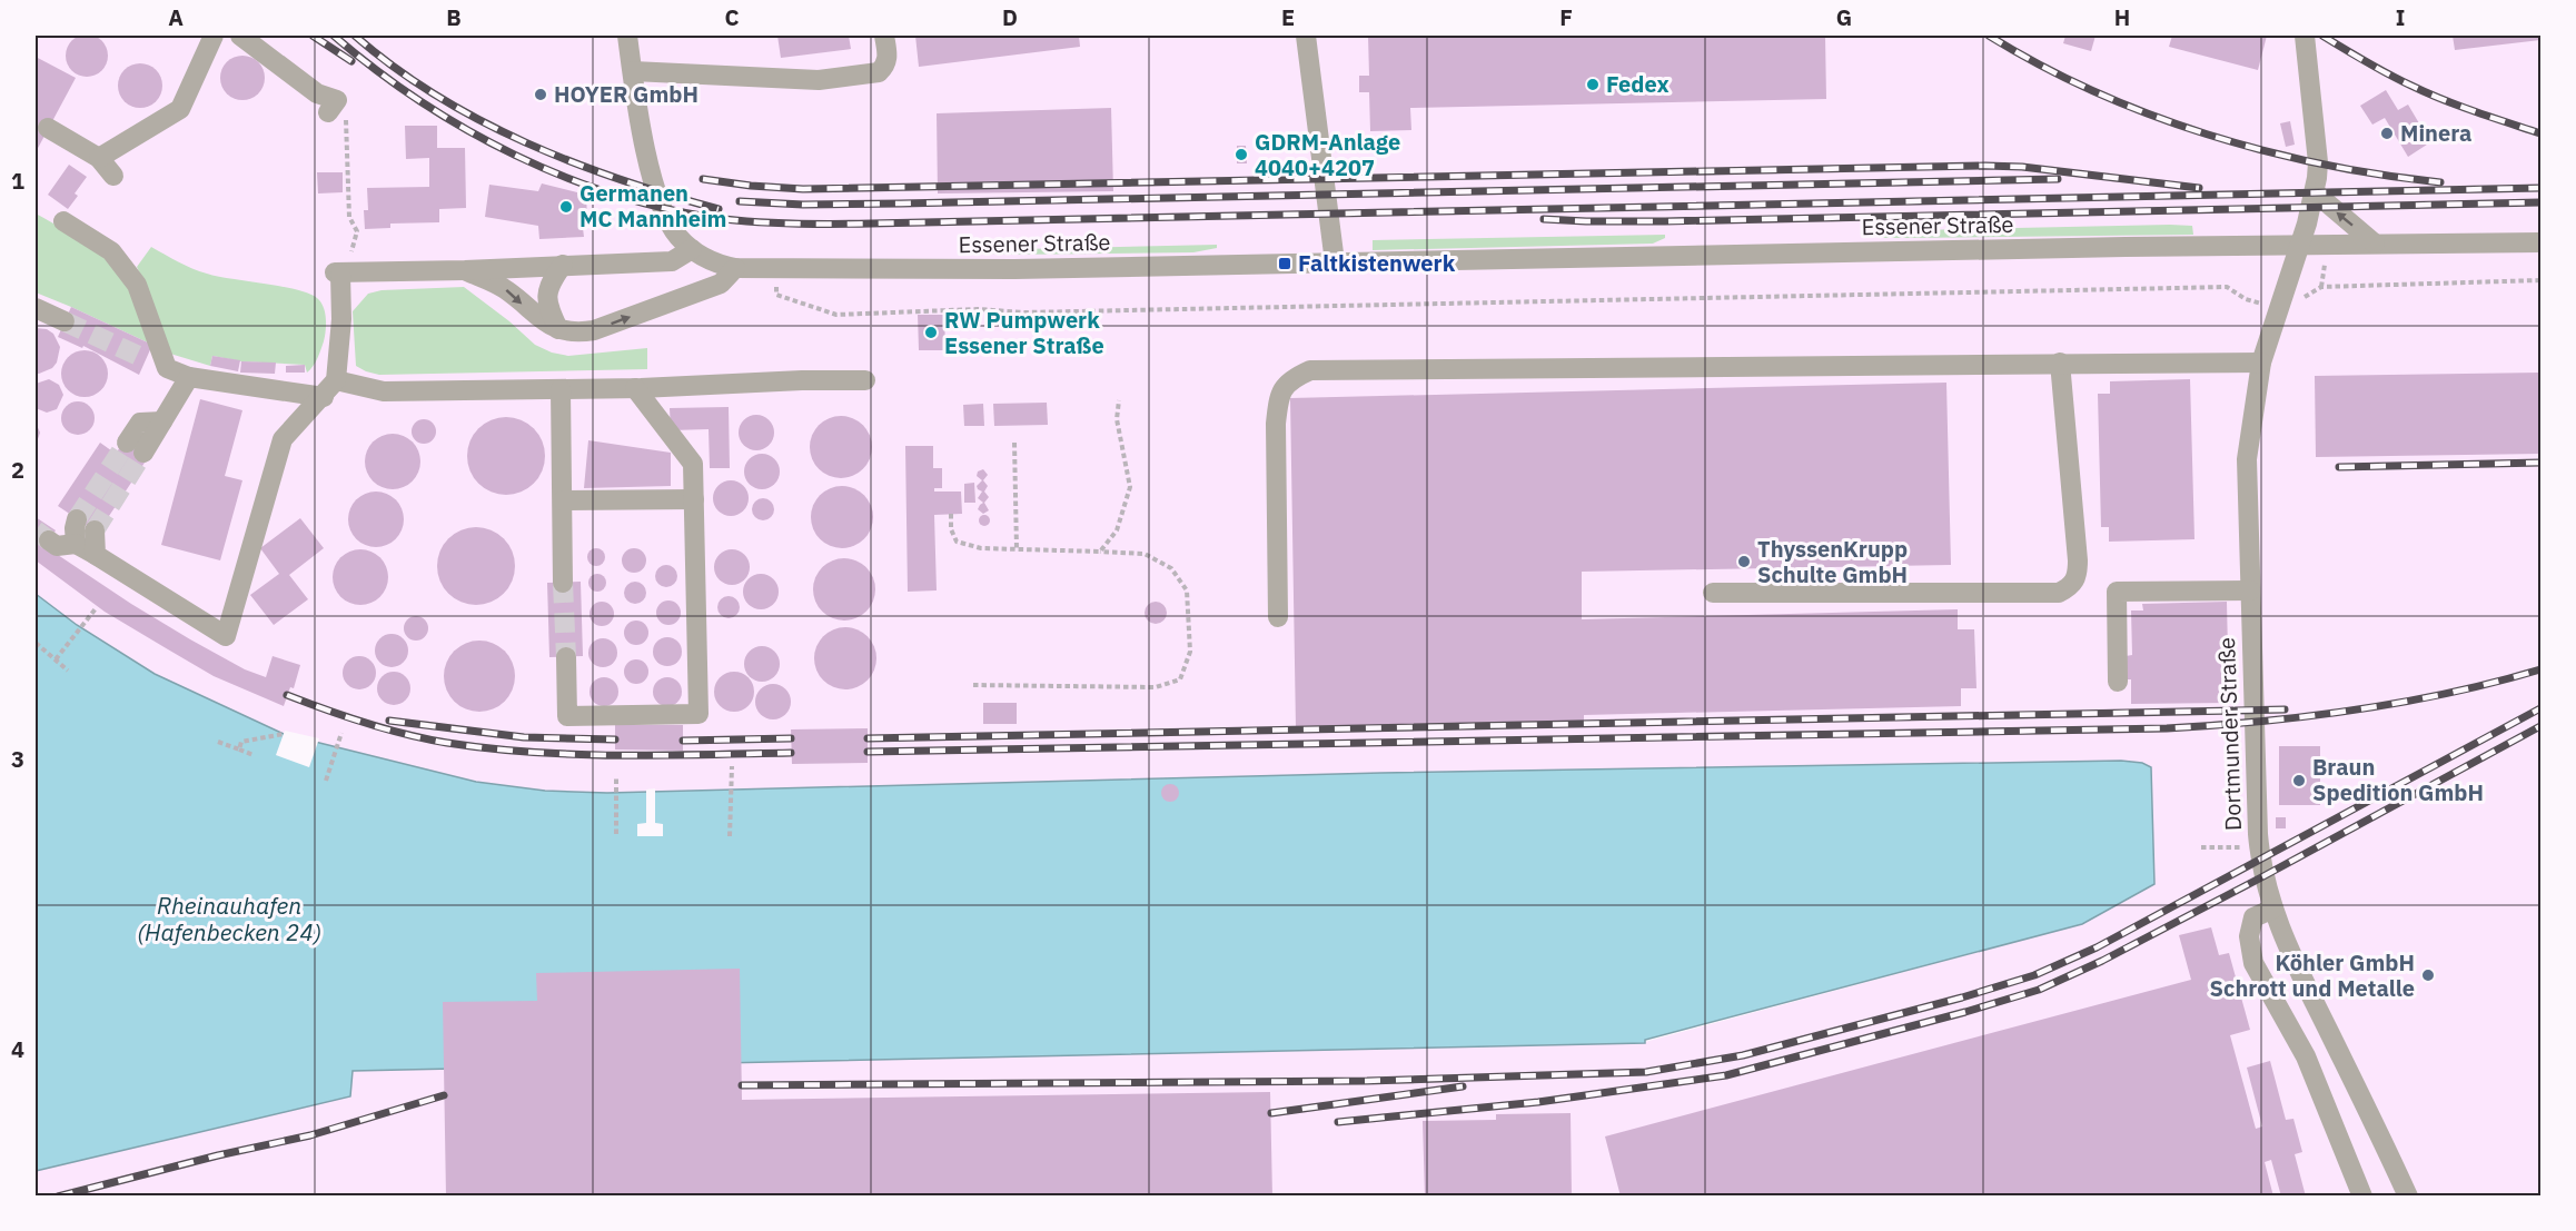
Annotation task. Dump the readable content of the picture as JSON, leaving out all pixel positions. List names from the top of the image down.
{
  "streets": {
    "street": ["Essener Straße", "Dortmunder Straße"]
  },
  "crossings": [
    ["Essener Straße", "Dortmunder Straße"]
  ],
  "water": ["Rheinauhafen (Hafenbecken 24)"],
  "places": {
    "other": [
      "Fedex",
      "HOYER GmbH",
      "Minera",
      "GDRM-Anlage 4040+4207",
      "Germanen MC Mannheim",
      "RW Pumpwerk Essener Straße",
      "ThyssenKrupp Schulte GmbH",
      "Braun Spedition GmbH",
      "Köhler GmbH Schrott und Metalle"
    ],
    "transit": ["Faltkistenwerk"]
  },
  "grid": {
    "columns": [
      "A",
      "B",
      "C",
      "D",
      "E",
      "F",
      "G",
      "H",
      "I"
    ],
    "rows": [
      "1",
      "2",
      "3",
      "4"
    ]
  }
}
